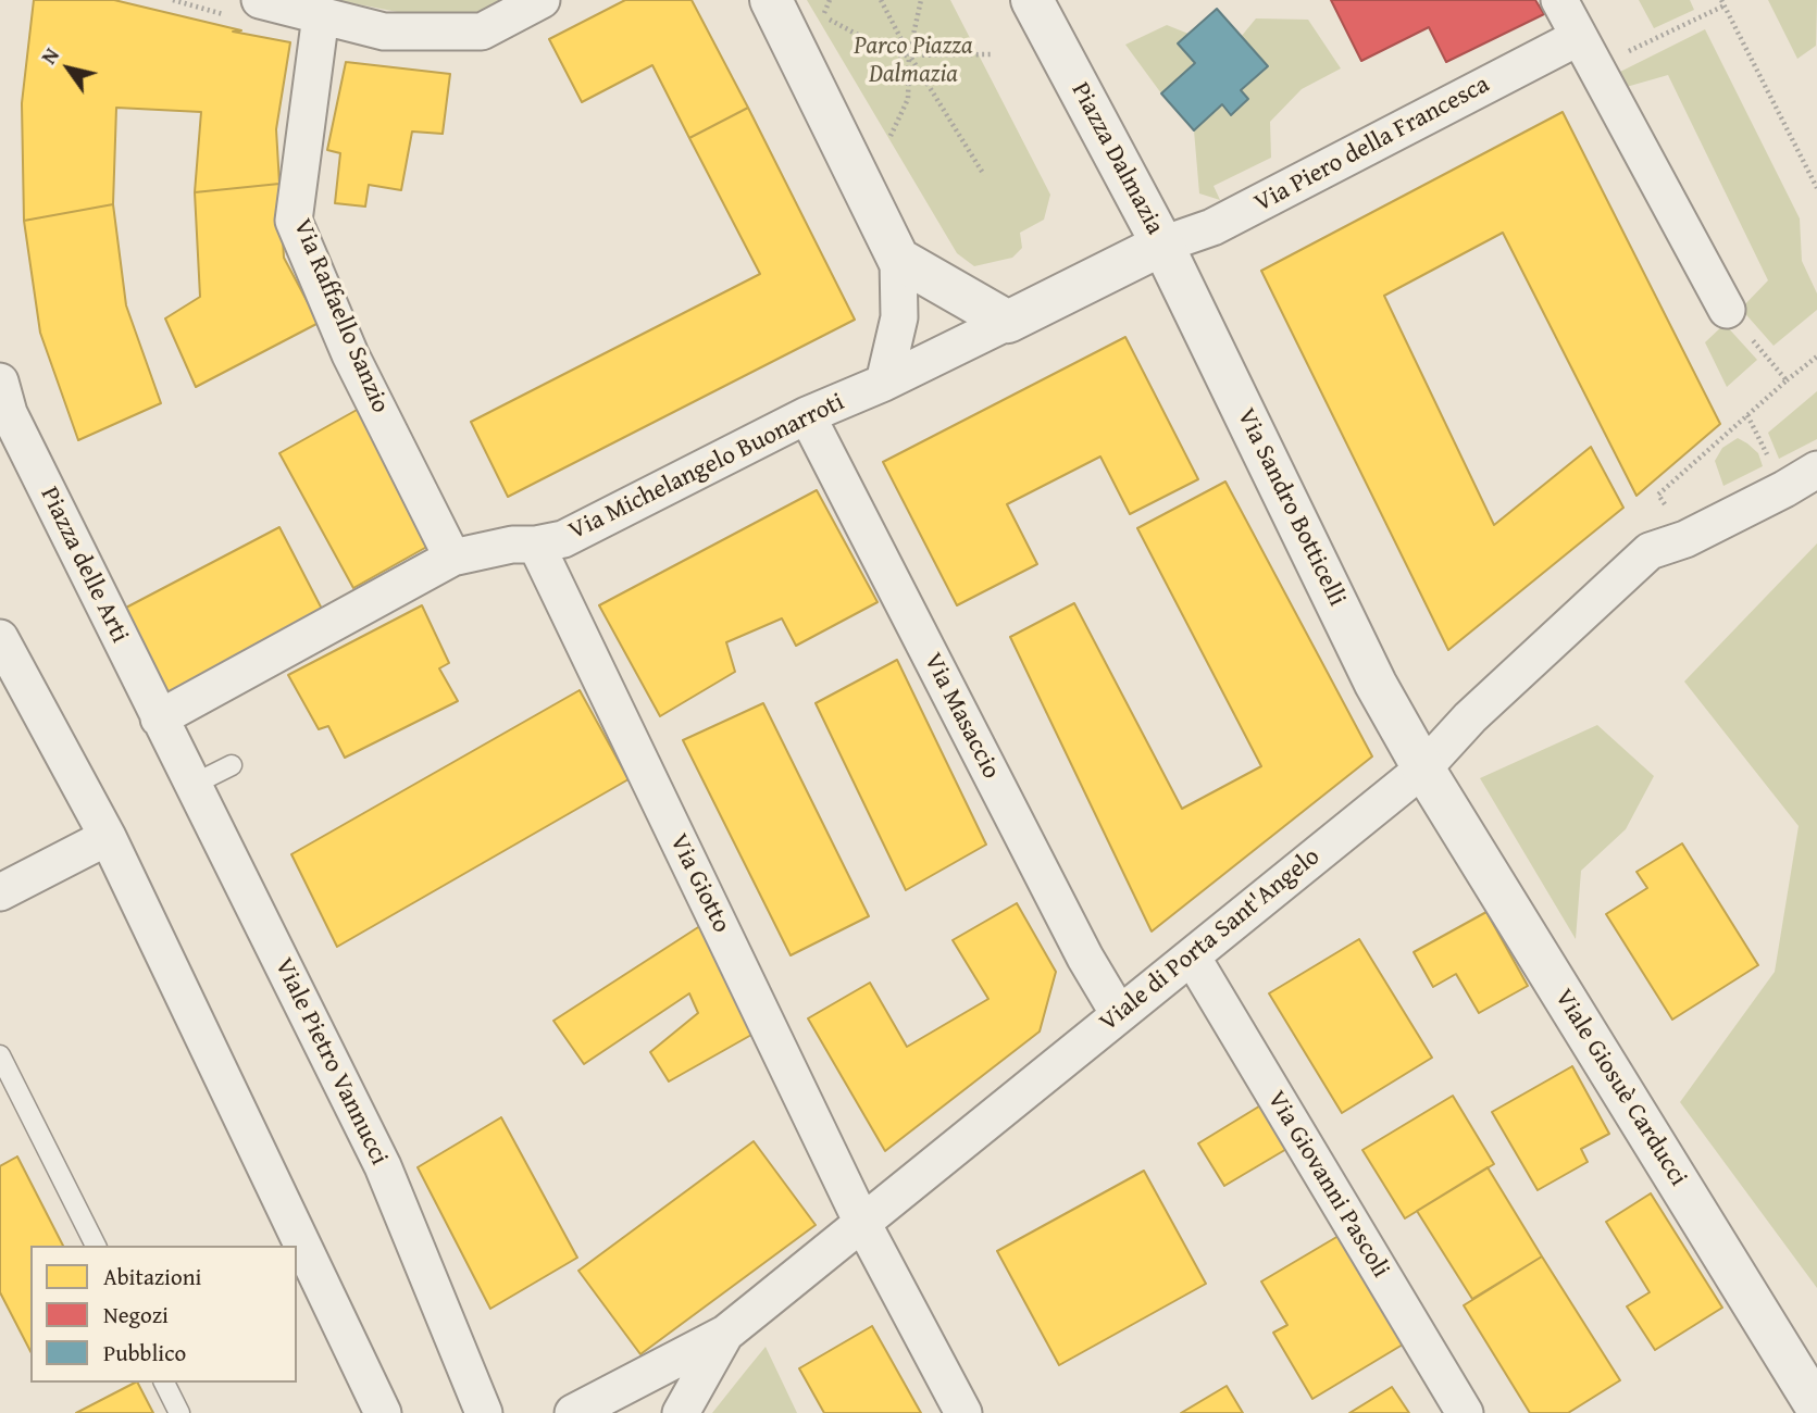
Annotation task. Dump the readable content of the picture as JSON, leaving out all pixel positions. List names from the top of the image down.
{
  "streets": {
    "street": [
      "Via Piero della Francesca",
      "Piazza Dalmazia",
      "Via Raffaello Sanzio",
      "Via Michelangelo Buonarroti",
      "Via Sandro Botticelli",
      "Piazza delle Arti",
      "Via Masaccio",
      "Via Giotto",
      "Viale di Porta Sant'Angelo",
      "Viale Pietro Vannucci",
      "Viale Giosuè Carducci",
      "Via Giovanni Pascoli"
    ]
  },
  "crossings": [
    ["Via Piero della Francesca", "Piazza Dalmazia"],
    ["Via Piero della Francesca", "Via Sandro Botticelli"],
    ["Piazza Dalmazia", "Via Michelangelo Buonarroti"],
    ["Piazza Dalmazia", "Via Sandro Botticelli"],
    ["Via Raffaello Sanzio", "Via Michelangelo Buonarroti"],
    ["Via Michelangelo Buonarroti", "Piazza delle Arti"],
    ["Via Michelangelo Buonarroti", "Via Masaccio"],
    ["Via Michelangelo Buonarroti", "Via Giotto"],
    ["Via Michelangelo Buonarroti", "Viale Pietro Vannucci"],
    ["Via Sandro Botticelli", "Viale di Porta Sant'Angelo"],
    ["Via Sandro Botticelli", "Viale Giosuè Carducci"],
    ["Piazza delle Arti", "Viale Pietro Vannucci"],
    ["Via Masaccio", "Viale di Porta Sant'Angelo"],
    ["Via Giotto", "Viale di Porta Sant'Angelo"],
    ["Viale di Porta Sant'Angelo", "Viale Giosuè Carducci"],
    ["Viale di Porta Sant'Angelo", "Via Giovanni Pascoli"]
  ],
  "parks": ["Parco Piazza Dalmazia"],
  "legend": ["Abitazioni", "Negozi", "Pubblico"],
  "north": "top left"
}
